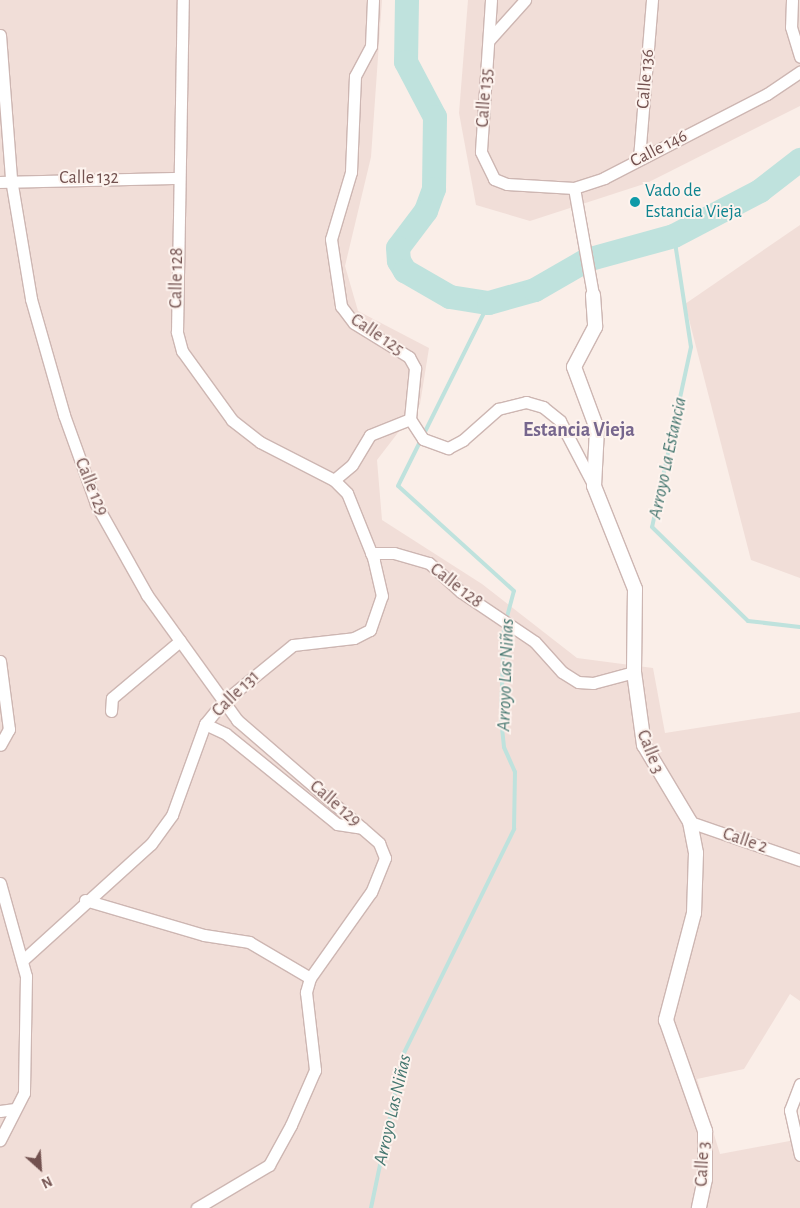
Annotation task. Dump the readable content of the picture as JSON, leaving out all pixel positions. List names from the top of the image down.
{
  "streets": {
    "street": [
      "Calle 136",
      "Calle 135",
      "Calle 146",
      "Calle 132",
      "Calle 128",
      "Calle 125",
      "Calle 129",
      "Calle 131",
      "Calle 3",
      "Calle 2"
    ]
  },
  "crossings": [
    ["Calle 136", "Calle 146"],
    ["Calle 135", "Calle 146"],
    ["Calle 132", "Calle 128"],
    ["Calle 132", "Calle 129"],
    ["Calle 128", "Calle 131"],
    ["Calle 128", "Calle 3"],
    ["Calle 129", "Calle 131"],
    ["Calle 3", "Calle 2"]
  ],
  "districts": ["Estancia Vieja"],
  "water": ["Arroyo La Estancia", "Arroyo Las Niñas"],
  "places": ["Vado de Estancia Vieja"],
  "north": "bottom right"
}
